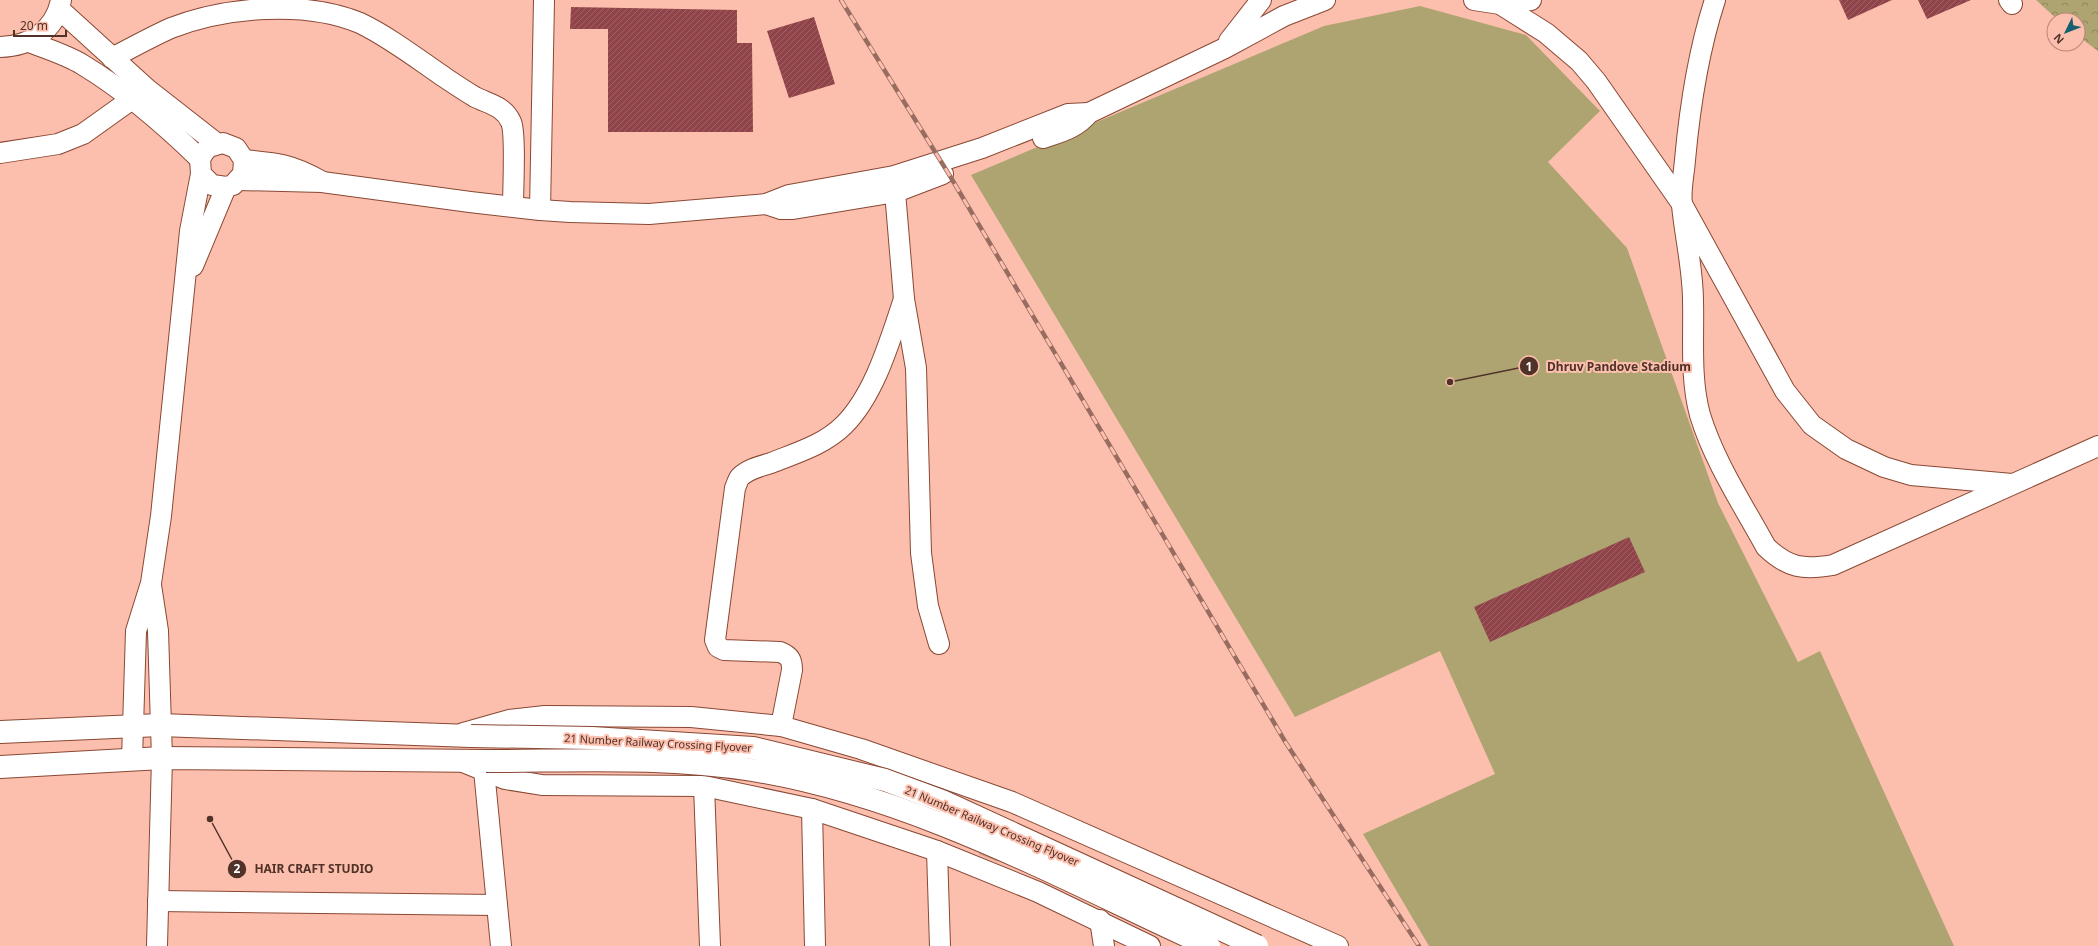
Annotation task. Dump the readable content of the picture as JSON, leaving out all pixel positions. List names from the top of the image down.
{
  "streets": {
    "main road": ["21 Number Railway Crossing Flyover"]
  },
  "places": ["Dhruv Pandove Stadium", "HAIR CRAFT STUDIO"],
  "scale_bar": "20 m",
  "north": "bottom left"
}
